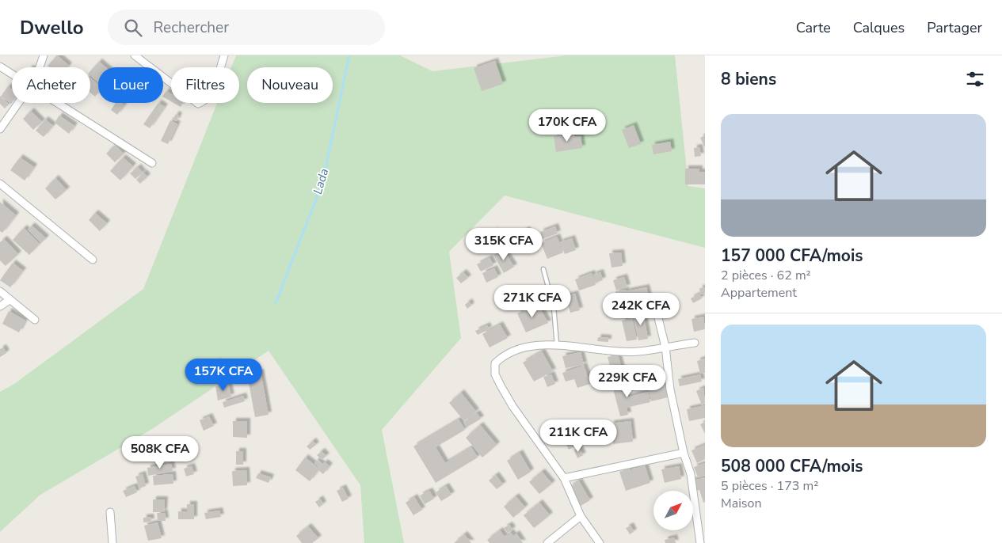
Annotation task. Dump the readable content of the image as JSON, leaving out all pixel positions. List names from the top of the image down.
{
  "water": ["Lada"],
  "north": "top right",
  "page": {
    "header": "Dwello",
    "search": "Rechercher",
    "nav": ["Carte", "Calques", "Partager"],
    "heading": "8 biens",
    "chip": [
      "Acheter",
      "Louer",
      "Filtres",
      "Nouveau"
    ],
    "list": [
      {
        "name": "157 000 CFA/mois",
        "note": "2 pièces · 62 m² · Appartement"
      },
      {
        "name": "508 000 CFA/mois",
        "note": "5 pièces · 173 m² · Maison"
      }
    ],
    "price": [
      "170K CFA",
      "315K CFA",
      "271K CFA",
      "242K CFA",
      "157K CFA",
      "229K CFA",
      "211K CFA",
      "508K CFA"
    ]
  }
}
